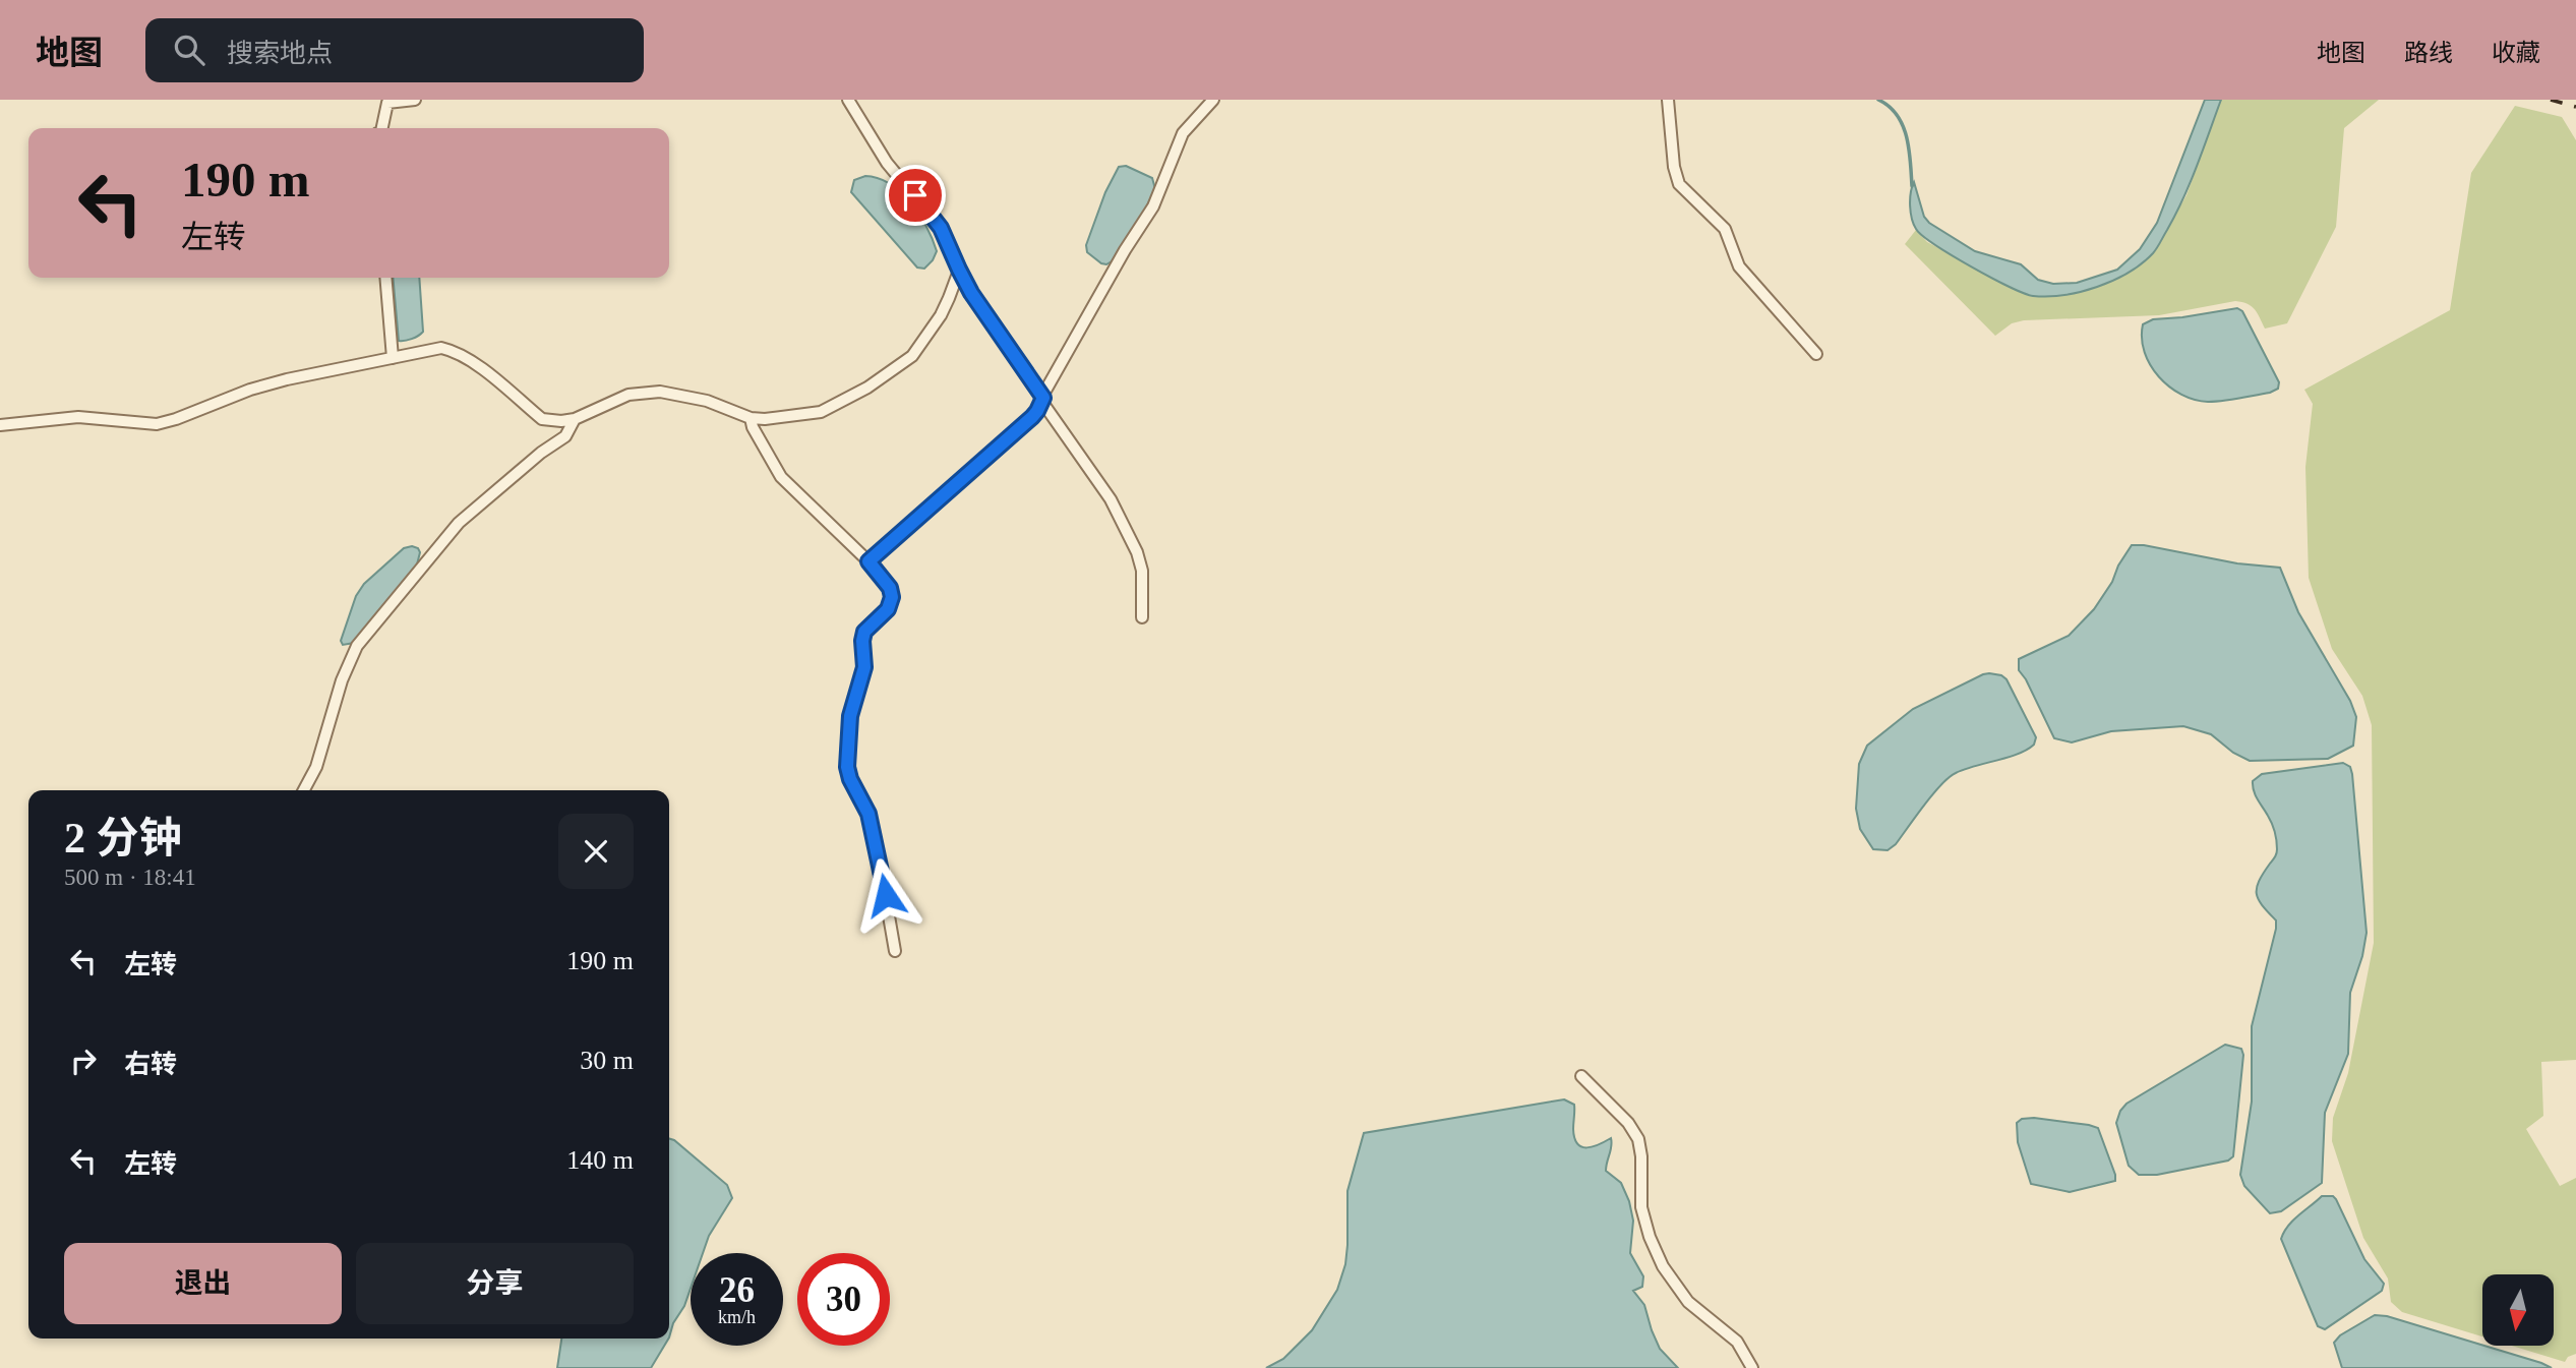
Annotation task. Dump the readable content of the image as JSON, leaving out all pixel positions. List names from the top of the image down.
{
  "north": "bottom",
  "page": {
    "header": "地图",
    "search": "搜索地点",
    "nav": ["地图", "路线", "收藏"],
    "turn": ["190 m", "左转"],
    "heading": ["2 分钟", "500 m · 18:41"],
    "list": [
      {
        "name": "左转",
        "value": "190 m"
      },
      {
        "name": "右转",
        "value": "30 m"
      },
      {
        "name": "左转",
        "value": "140 m"
      }
    ],
    "buttons": ["退出", "分享"],
    "speed": "26 km/h",
    "limit": "30"
  }
}
